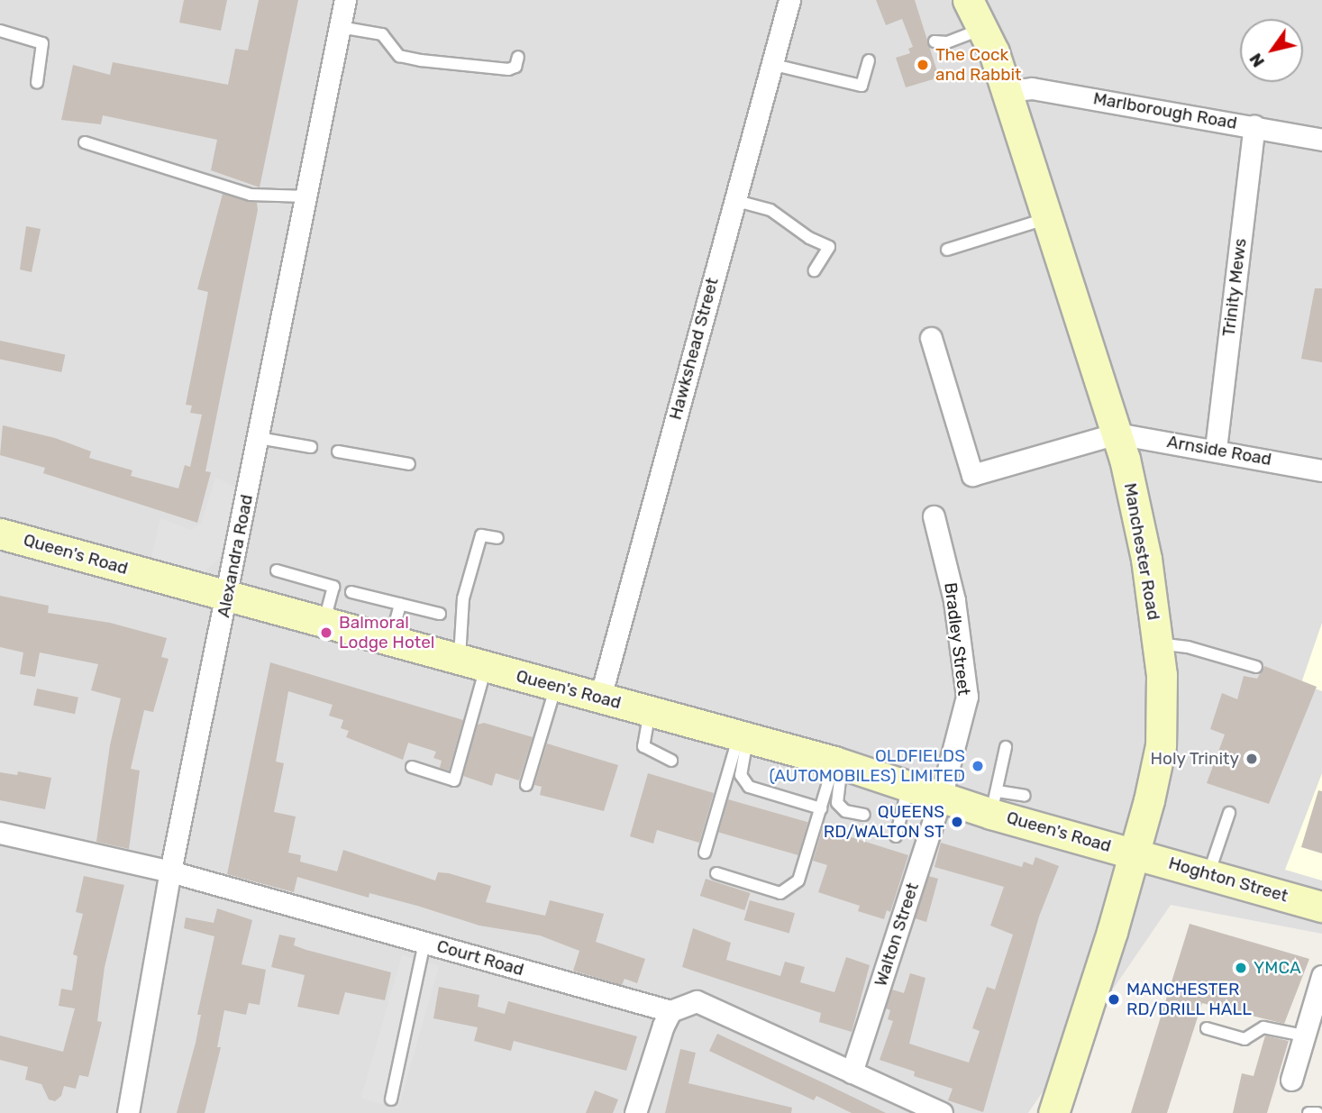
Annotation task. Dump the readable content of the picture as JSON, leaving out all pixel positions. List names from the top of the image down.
{
  "streets": {
    "main road": ["Manchester Road", "Queen's Road", "Hoghton Street"],
    "street": [
      "Marlborough Road",
      "Trinity Mews",
      "Hawkshead Street",
      "Arnside Road",
      "Alexandra Road",
      "Bradley Street",
      "Walton Street",
      "Court Road"
    ]
  },
  "crossings": [
    ["Marlborough Road", "Trinity Mews"],
    ["Marlborough Road", "Manchester Road"],
    ["Trinity Mews", "Arnside Road"],
    ["Hawkshead Street", "Queen's Road"],
    ["Arnside Road", "Manchester Road"],
    ["Manchester Road", "Queen's Road"],
    ["Manchester Road", "Hoghton Street"],
    ["Queen's Road", "Alexandra Road"],
    ["Queen's Road", "Bradley Street"],
    ["Queen's Road", "Hoghton Street"],
    ["Queen's Road", "Walton Street"],
    ["Alexandra Road", "Court Road"],
    ["Bradley Street", "Walton Street"]
  ],
  "places": [
    "The Cock and Rabbit",
    "Balmoral Lodge Hotel",
    "Holy Trinity",
    "OLDFIELDS (AUTOMOBILES) LIMITED",
    "QUEENS RD/WALTON ST",
    "YMCA",
    "MANCHESTER RD/DRILL HALL"
  ],
  "north": "bottom left"
}
